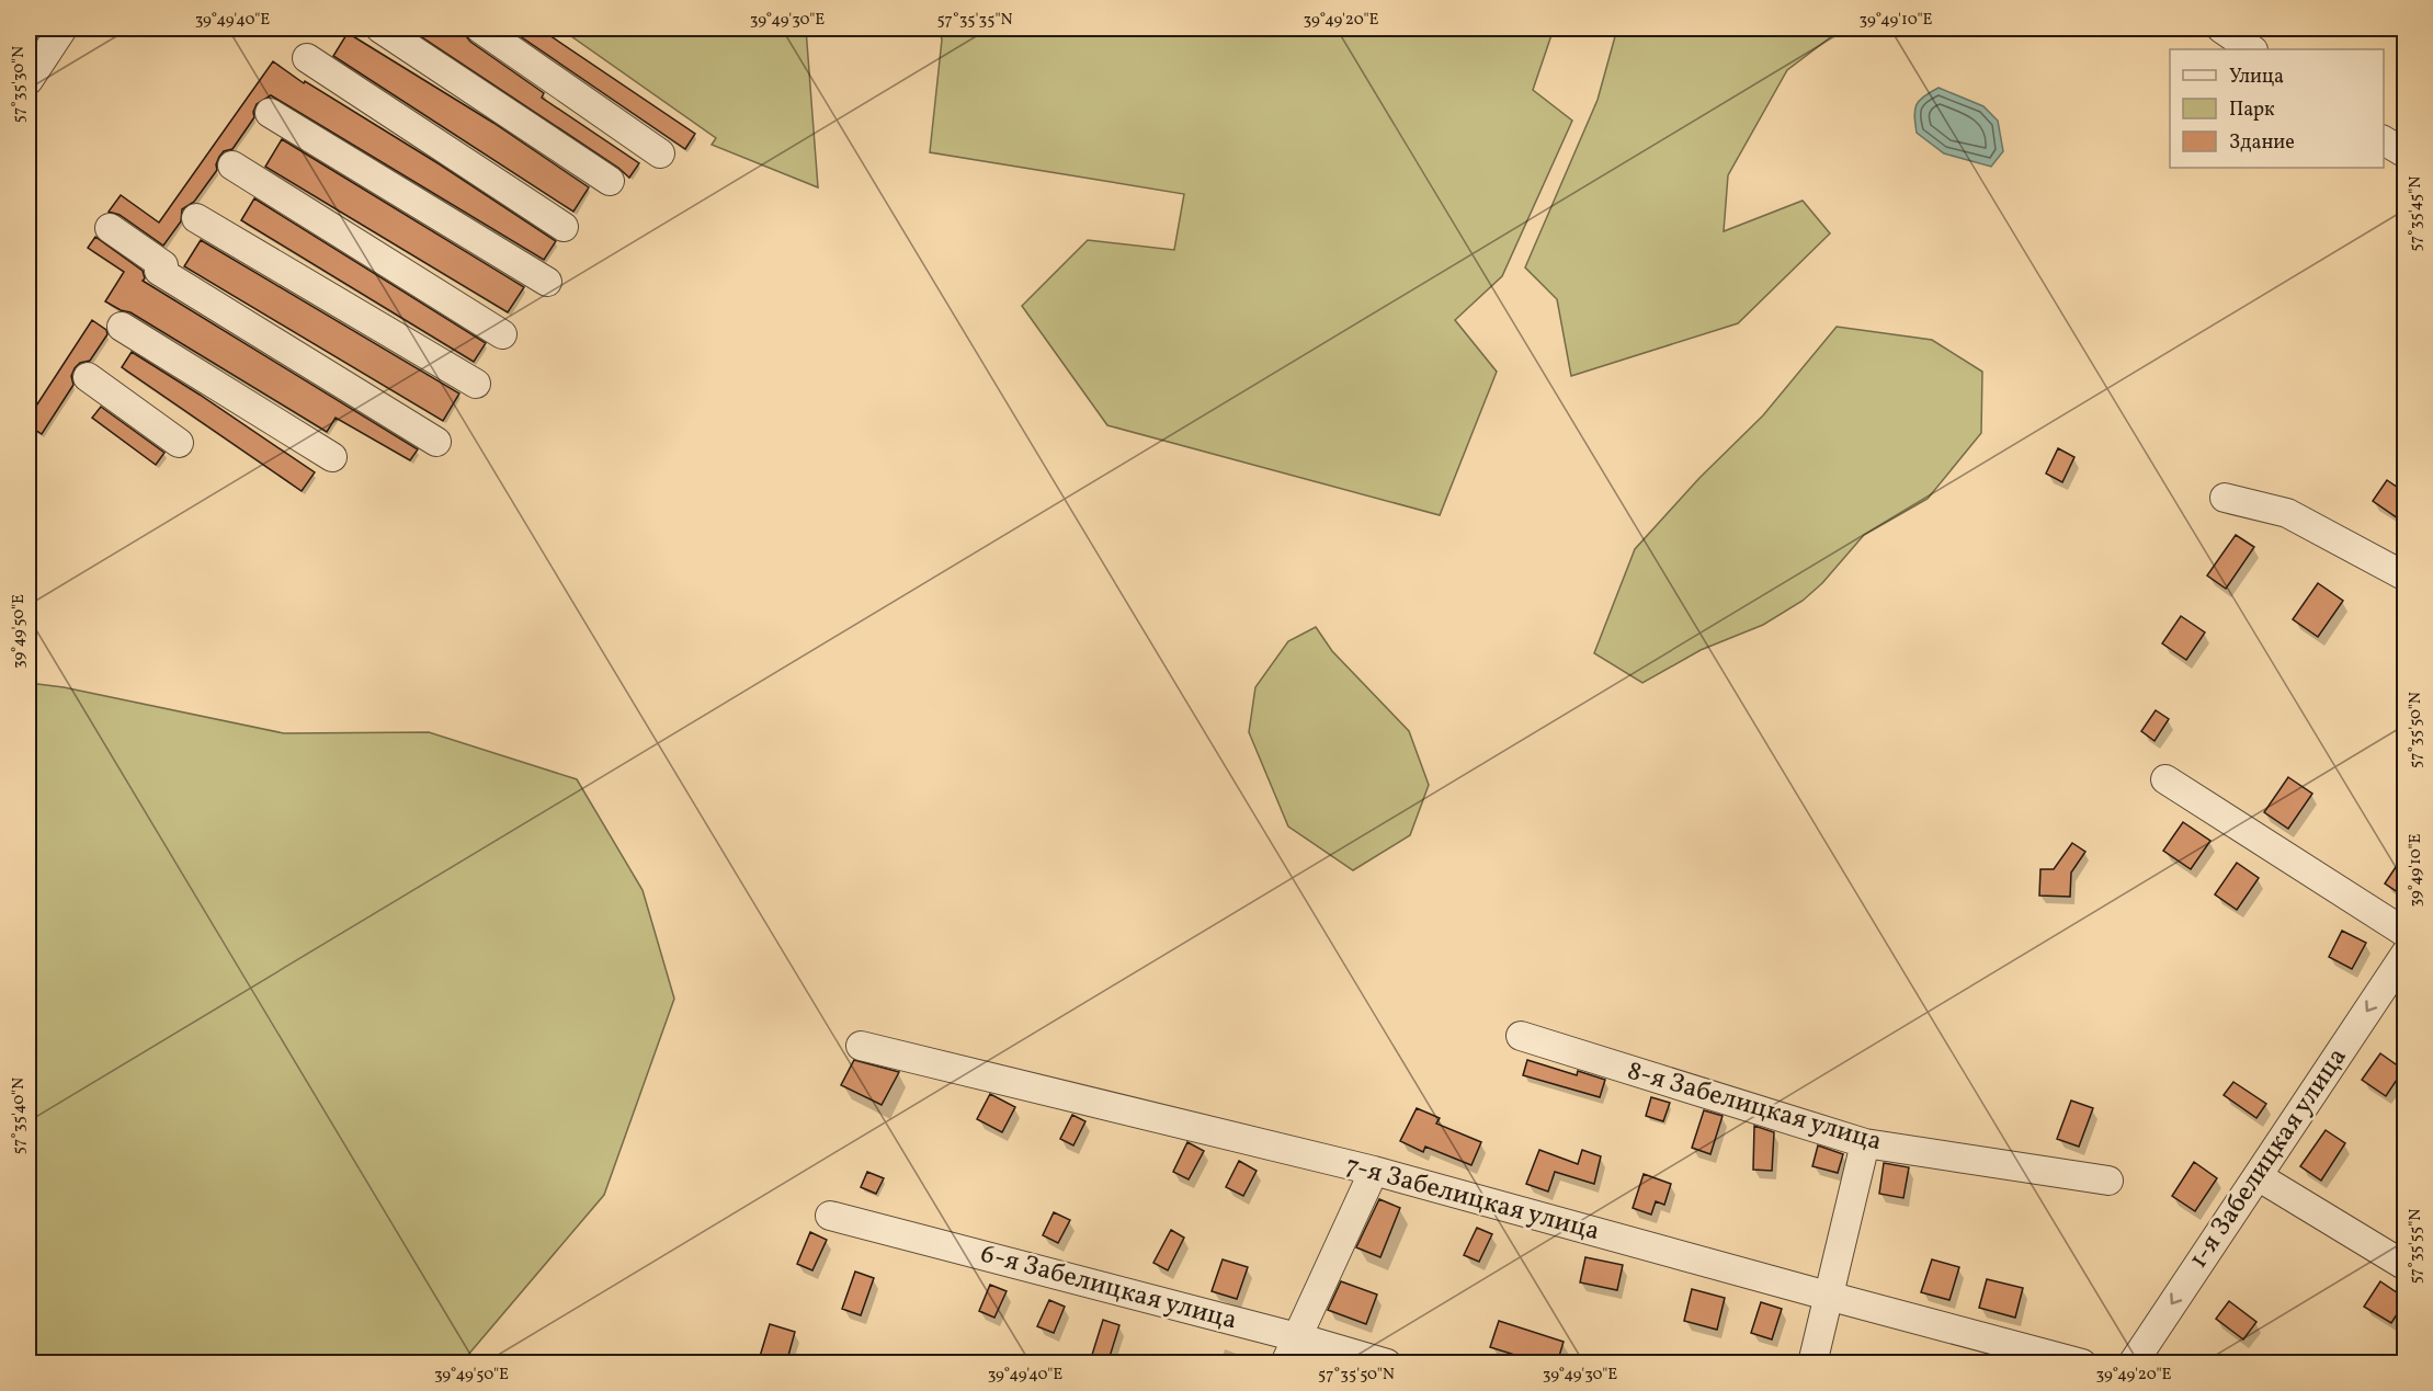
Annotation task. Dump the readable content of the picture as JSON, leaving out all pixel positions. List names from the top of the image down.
{
  "streets": {
    "street": [
      "8-я Забелицкая улица",
      "1-я Забелицкая улица",
      "7-я Забелицкая улица",
      "6-я Забелицкая улица"
    ]
  },
  "one_way": ["1-я Забелицкая улица"],
  "legend": ["Улица", "Парк", "Здание"],
  "coordinates": [
    "39°49'40\"E",
    "39°49'30\"E",
    "57°35'35\"N",
    "39°49'20\"E",
    "39°49'10\"E",
    "57°35'30\"N",
    "57°35'45\"N",
    "39°49'50\"E",
    "57°35'50\"N",
    "57°35'40\"N",
    "57°35'55\"N"
  ]
}
